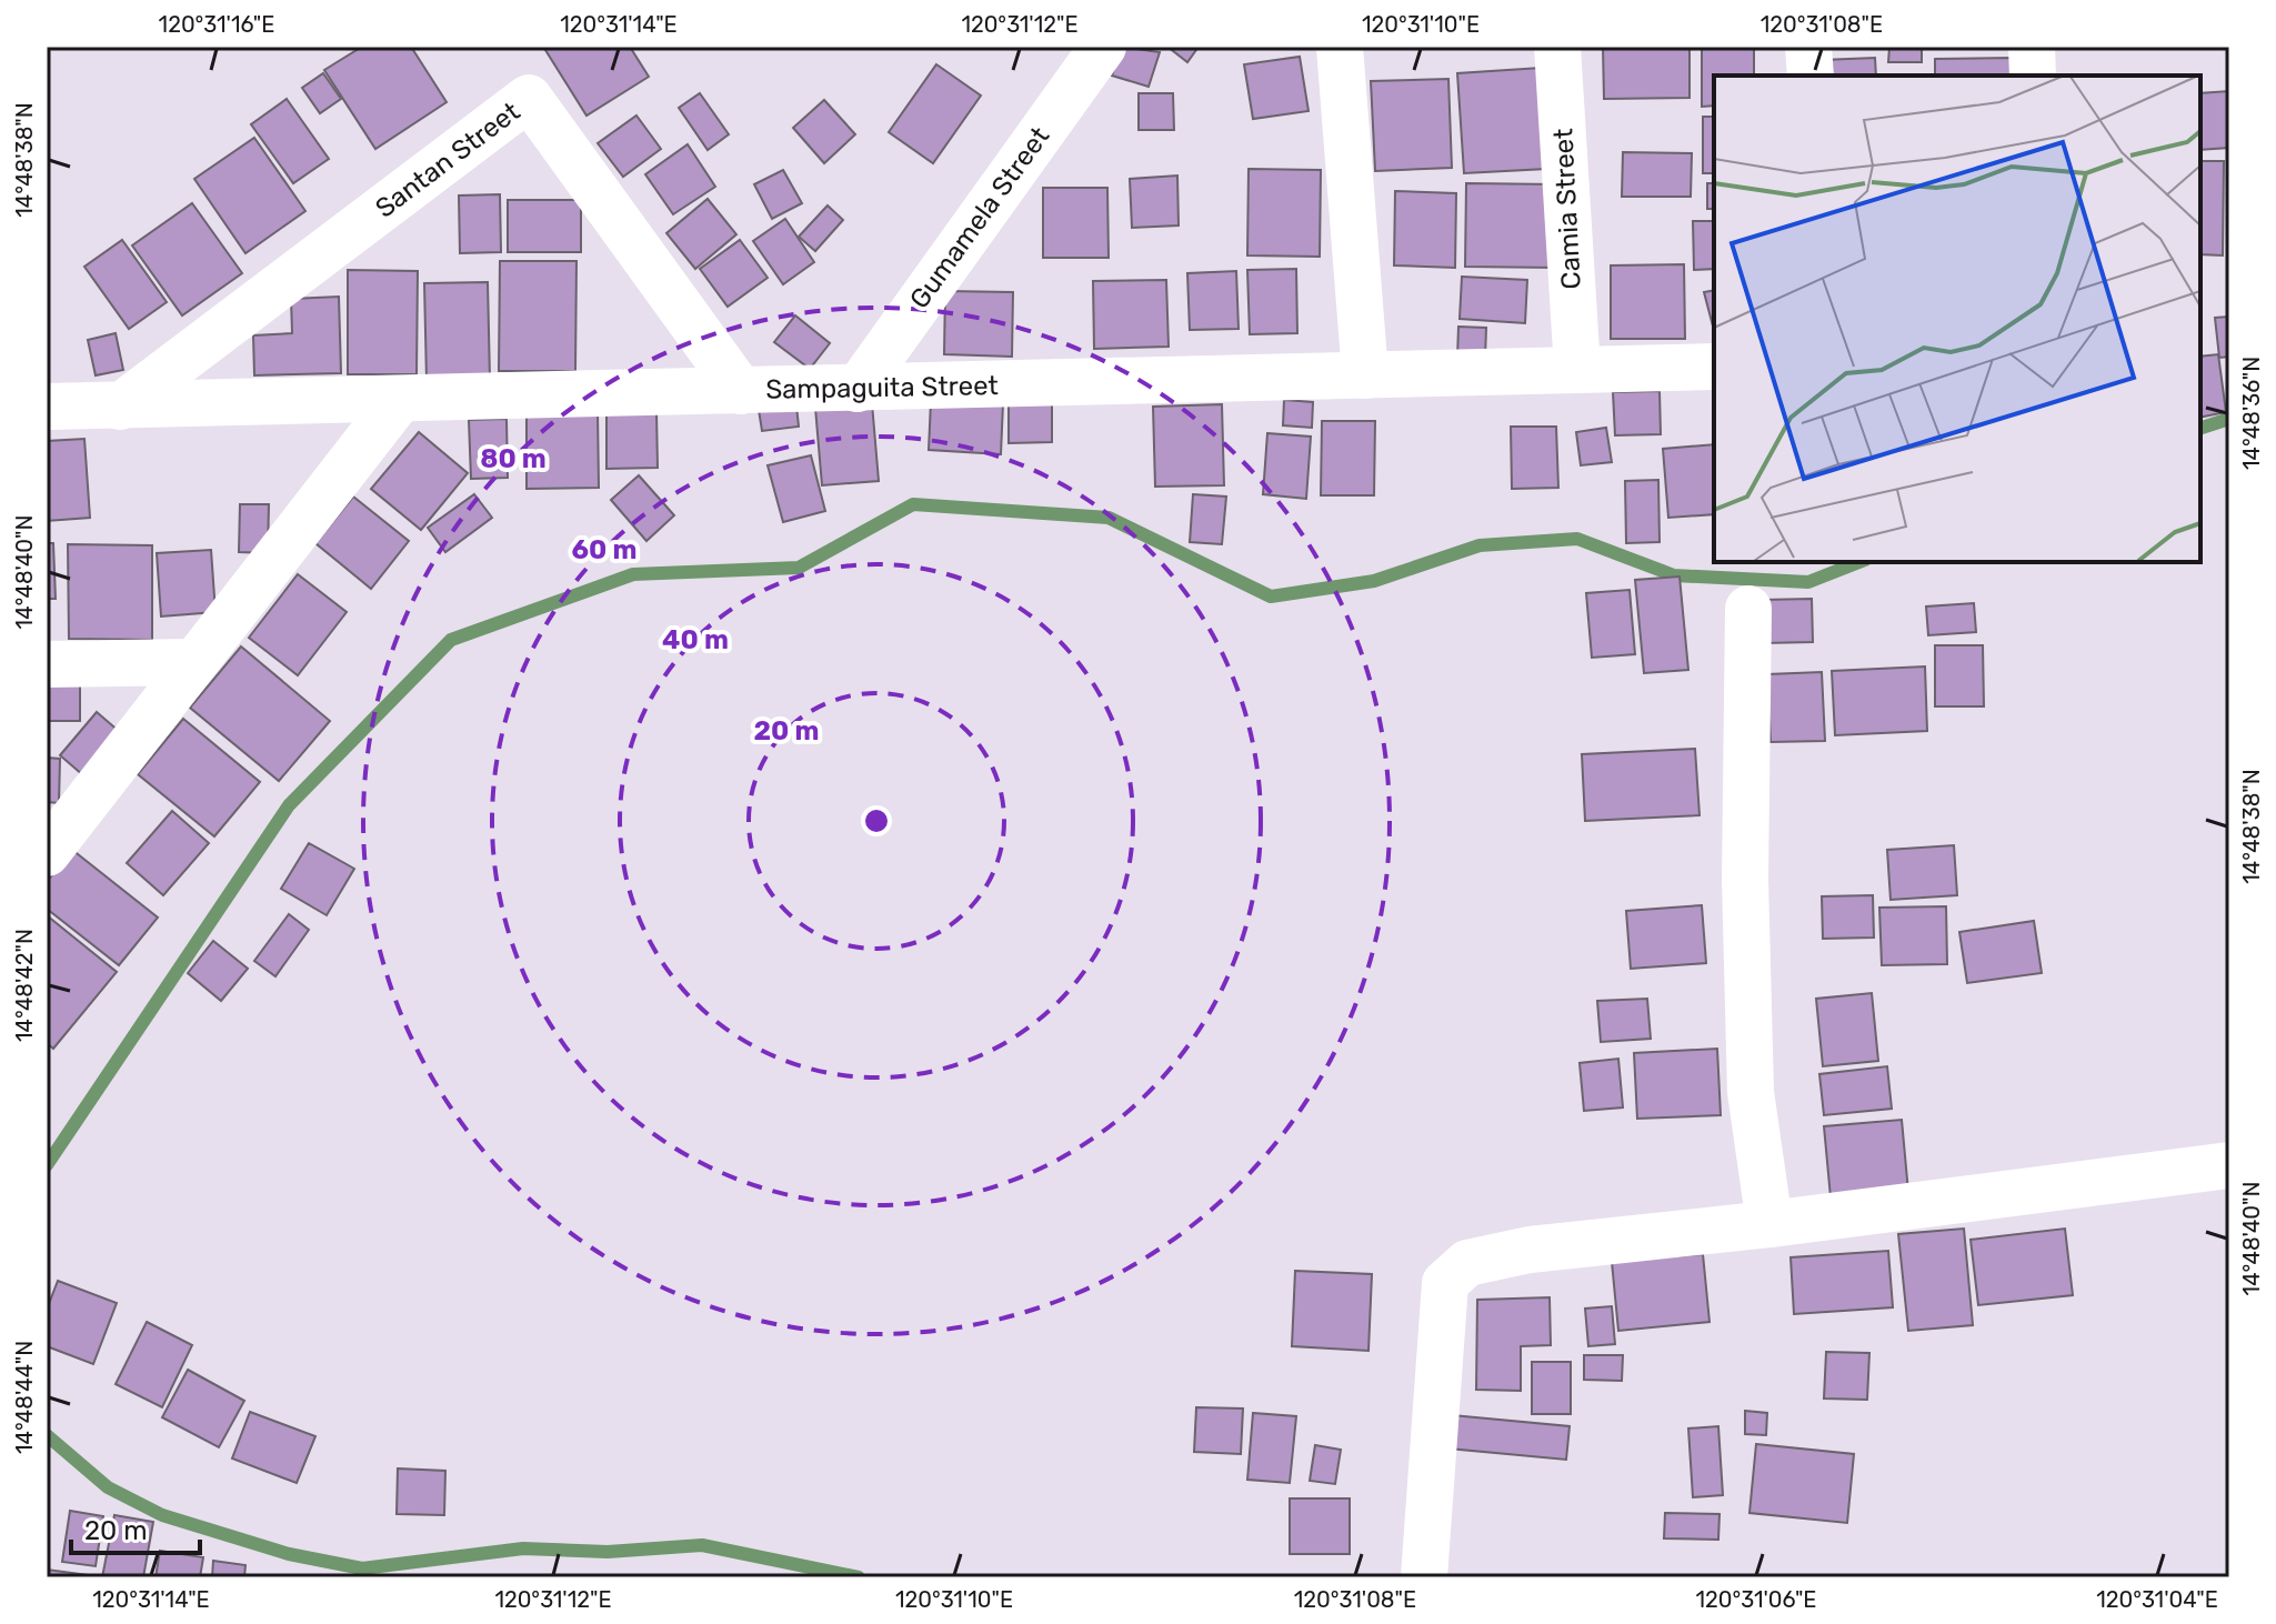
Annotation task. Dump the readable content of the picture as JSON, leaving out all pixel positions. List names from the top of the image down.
{
  "streets": {
    "street": [
      "Santan Street",
      "Camia Street",
      "Gumamela Street",
      "Sampaguita Street"
    ]
  },
  "crossings": [
    ["Santan Street", "Sampaguita Street"],
    ["Camia Street", "Sampaguita Street"],
    ["Gumamela Street", "Sampaguita Street"]
  ],
  "scale_bar": "20 m",
  "coordinates": [
    "120°31'16\"E",
    "120°31'14\"E",
    "120°31'12\"E",
    "120°31'10\"E",
    "120°31'08\"E",
    "14°48'38\"N",
    "14°48'36\"N",
    "14°48'40\"N",
    "14°48'42\"N",
    "14°48'44\"N",
    "120°31'06\"E",
    "120°31'04\"E"
  ],
  "rings": [
    "80 m",
    "60 m",
    "40 m",
    "20 m"
  ]
}
